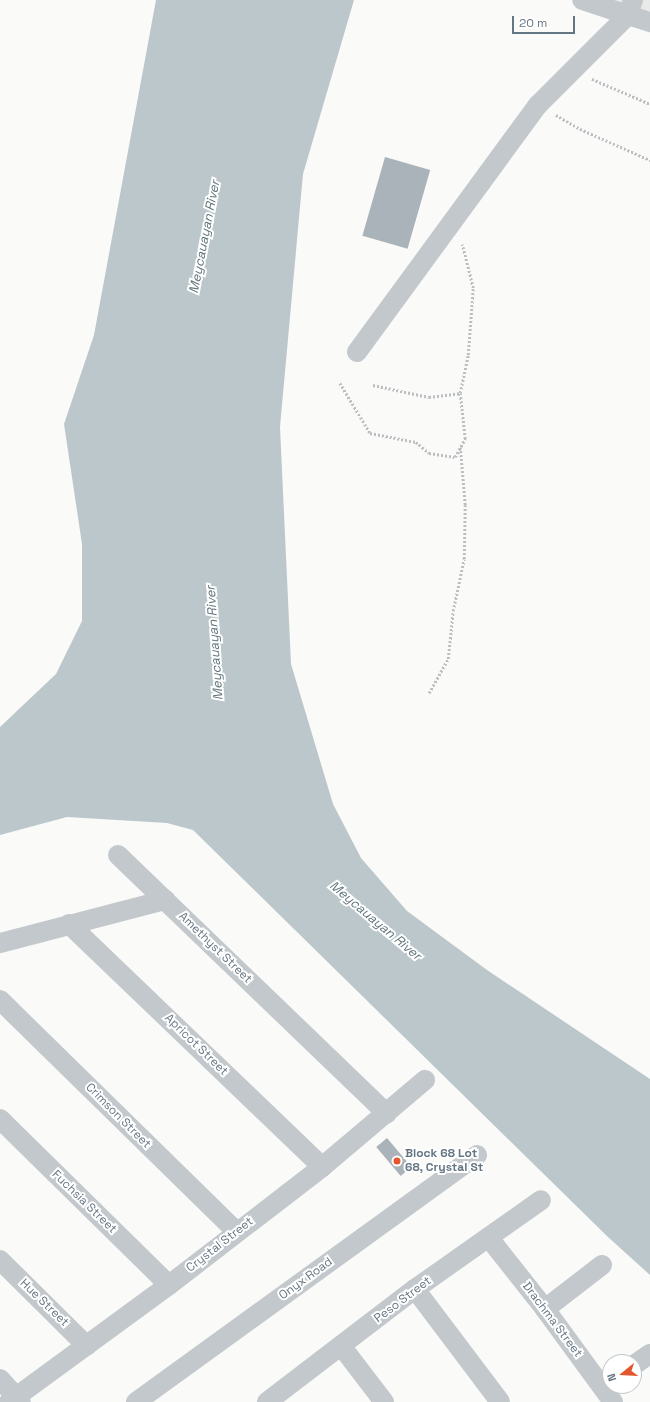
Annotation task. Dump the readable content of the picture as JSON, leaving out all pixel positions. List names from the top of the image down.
{
  "streets": {
    "street": [
      "Amethyst Street",
      "Apricot Street",
      "Crimson Street",
      "Fuchsia Street",
      "Crystal Street",
      "Onyx Road",
      "Peso Street",
      "Hue Street",
      "Drachma Street"
    ]
  },
  "crossings": [
    ["Amethyst Street", "Crystal Street"],
    ["Apricot Street", "Crystal Street"],
    ["Crimson Street", "Crystal Street"],
    ["Fuchsia Street", "Crystal Street"],
    ["Crystal Street", "Hue Street"],
    ["Peso Street", "Drachma Street"]
  ],
  "water": ["Meycauayan River"],
  "places": ["Block 68 Lot 68, Crystal St"],
  "scale_bar": "20 m",
  "north": "left"
}
